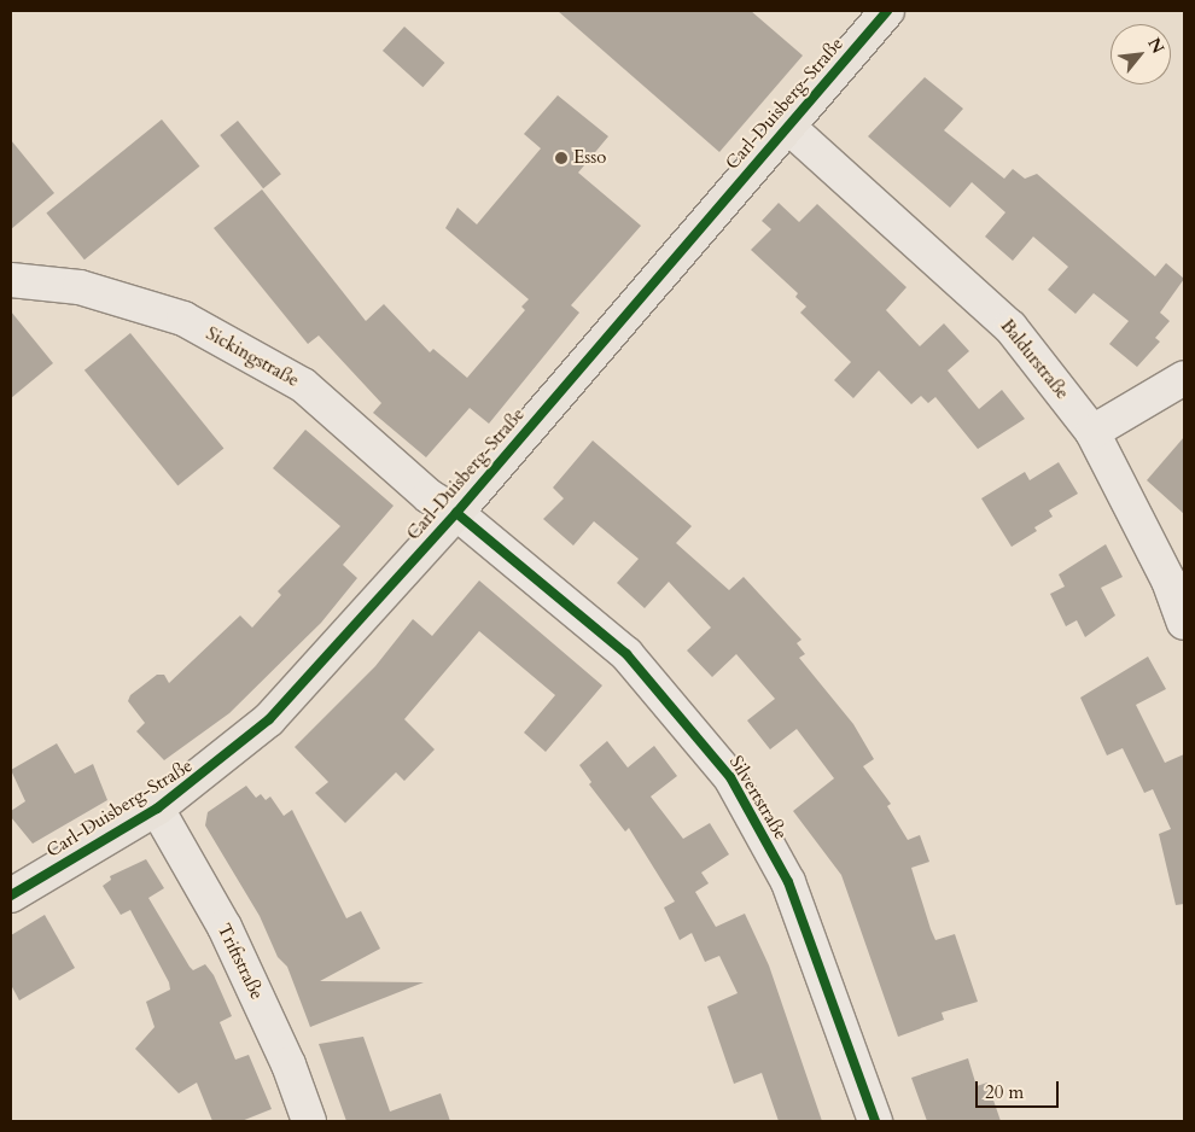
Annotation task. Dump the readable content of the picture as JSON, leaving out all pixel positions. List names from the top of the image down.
{
  "streets": {
    "main road": ["Carl-Duisberg-Straße"],
    "street": [
      "Sickingstraße",
      "Baldurstraße",
      "Silvertstraße",
      "Triftstraße"
    ]
  },
  "crossings": [
    ["Carl-Duisberg-Straße", "Sickingstraße"],
    ["Carl-Duisberg-Straße", "Baldurstraße"],
    ["Carl-Duisberg-Straße", "Silvertstraße"],
    ["Carl-Duisberg-Straße", "Triftstraße"],
    ["Sickingstraße", "Silvertstraße"]
  ],
  "places": ["Esso"],
  "scale_bar": "20 m",
  "north": "top right"
}
